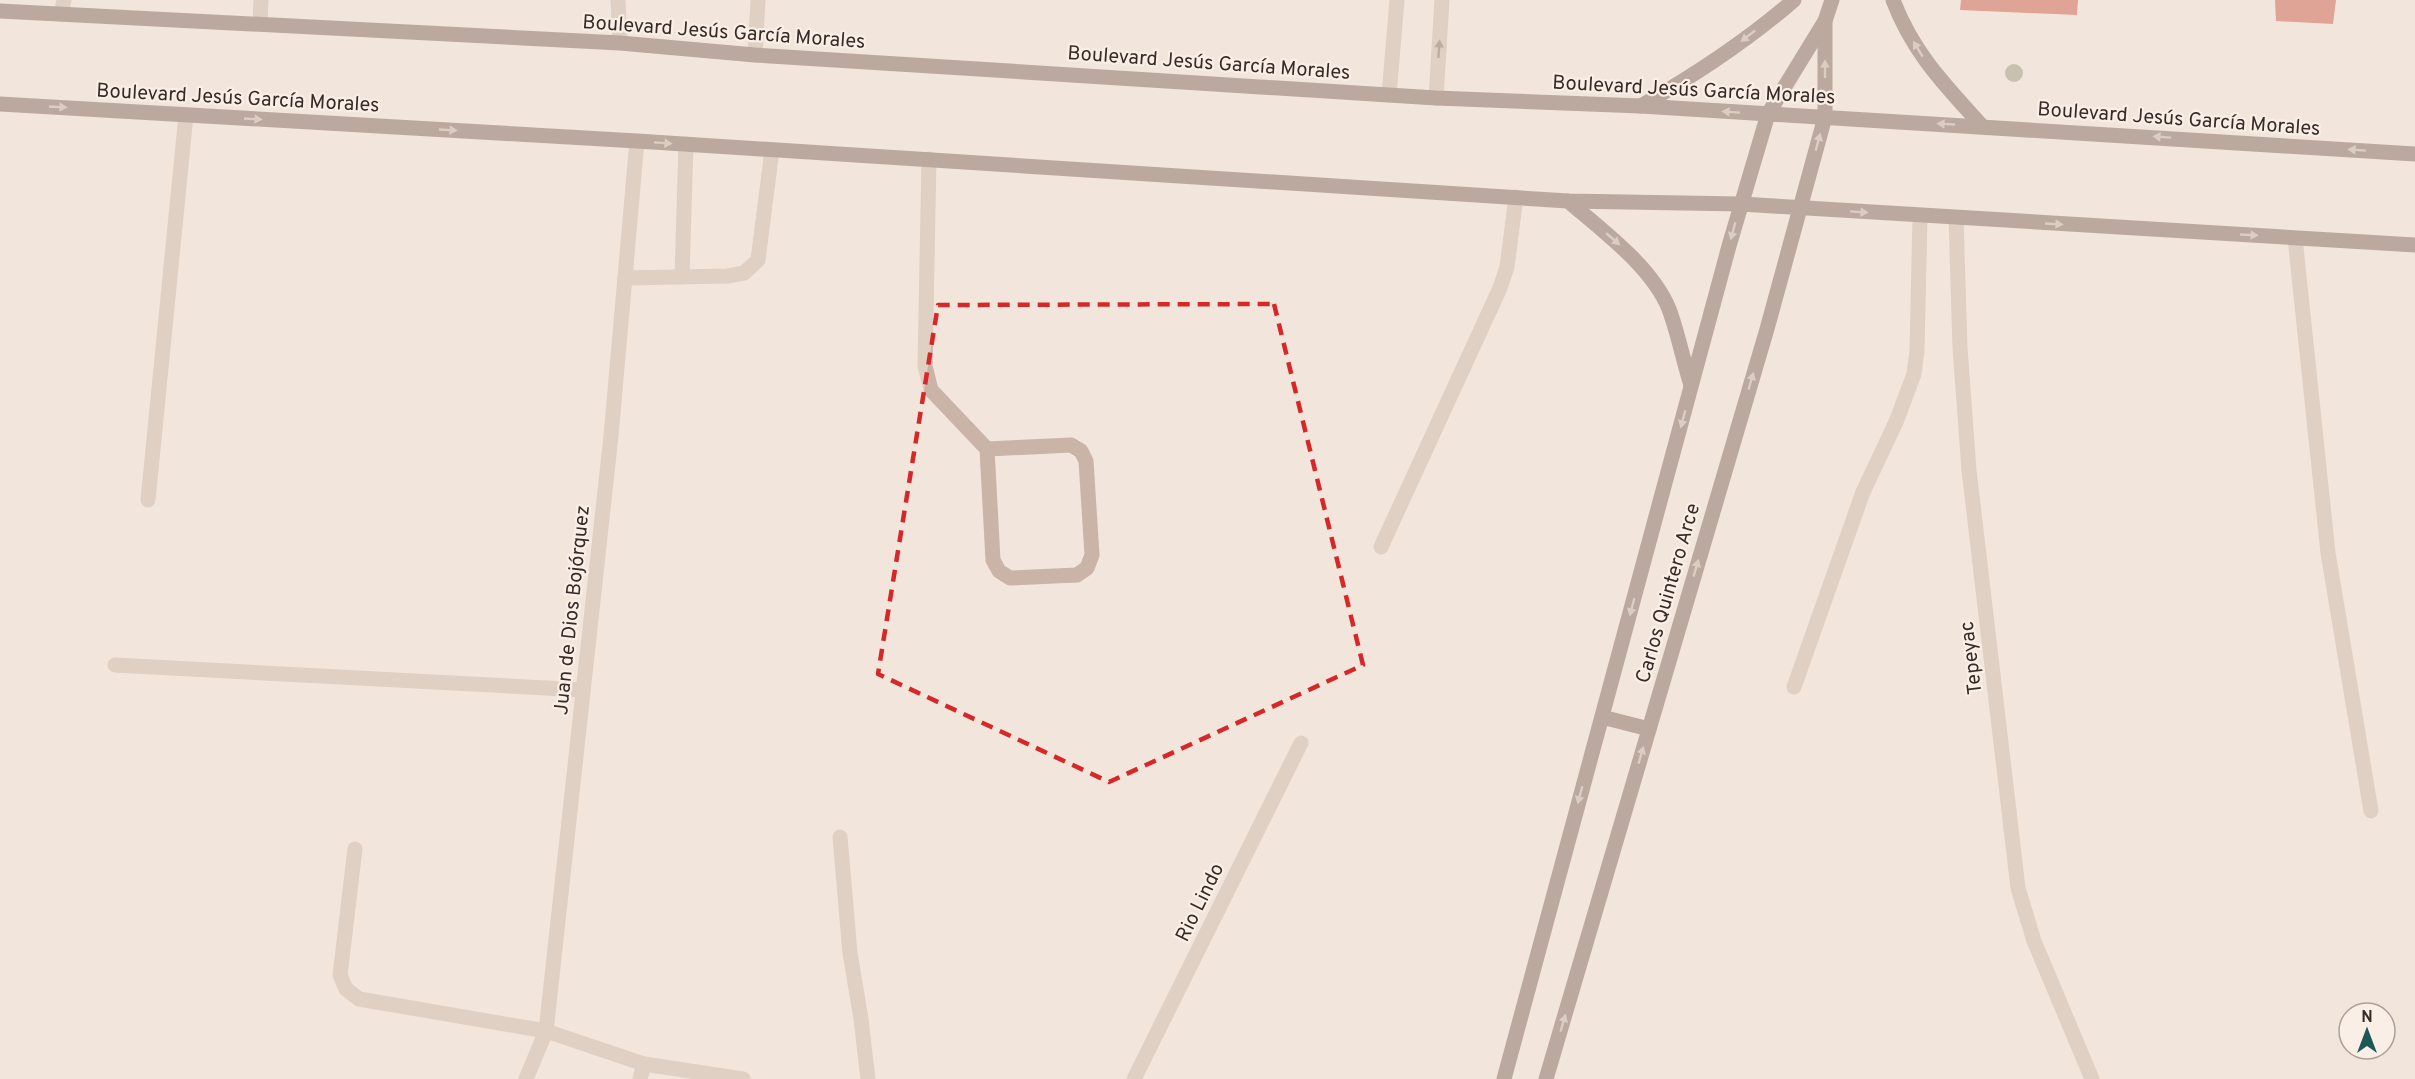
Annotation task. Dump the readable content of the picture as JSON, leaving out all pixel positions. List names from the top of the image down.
{
  "streets": {
    "main road": ["Boulevard Jesús García Morales", "Carlos Quintero Arce"],
    "street": ["Juan de Dios Bojórquez", "Tepeyac", "Rio Lindo"]
  },
  "crossings": [
    ["Boulevard Jesús García Morales", "Carlos Quintero Arce"],
    ["Boulevard Jesús García Morales", "Juan de Dios Bojórquez"],
    ["Boulevard Jesús García Morales", "Tepeyac"]
  ],
  "north": "top"
}
